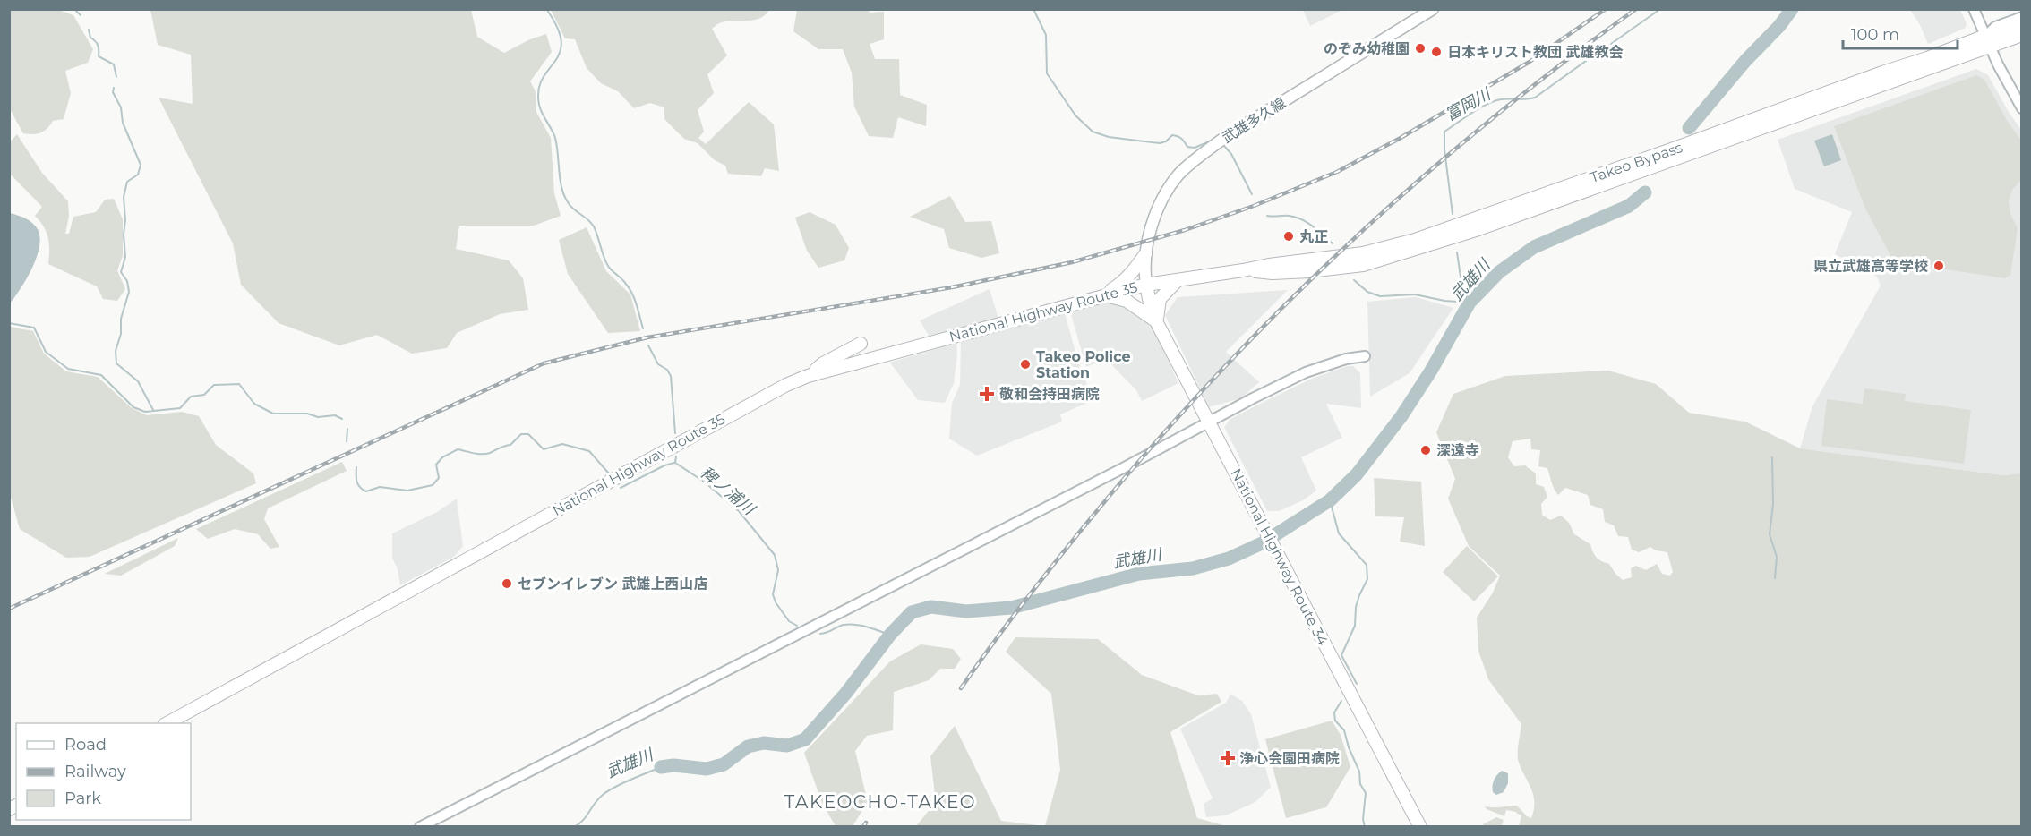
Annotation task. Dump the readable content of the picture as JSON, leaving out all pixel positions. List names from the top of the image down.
{
  "streets": {
    "highway": ["Takeo Bypass", "National Highway Route 35", "National Highway Route 34"],
    "main road": ["武雄多久線"]
  },
  "crossings": [
    ["武雄多久線", "Takeo Bypass"],
    ["武雄多久線", "National Highway Route 35"],
    ["武雄多久線", "National Highway Route 34"],
    ["Takeo Bypass", "National Highway Route 35"],
    ["Takeo Bypass", "National Highway Route 34"],
    ["National Highway Route 35", "National Highway Route 34"]
  ],
  "districts": ["TAKEOCHO-TAKEO"],
  "water": ["富岡川", "武雄川", "稗ノ浦川"],
  "places": {
    "other": [
      "のぞみ幼稚園",
      "日本キリスト教団 武雄教会",
      "丸正",
      "県立武雄高等学校",
      "Takeo Police Station",
      "深遠寺",
      "セブンイレブン 武雄上西山店"
    ],
    "health": ["敬和会持田病院", "浄心会園田病院"]
  },
  "legend": ["Road", "Railway", "Park"],
  "scale_bar": "100 m"
}
